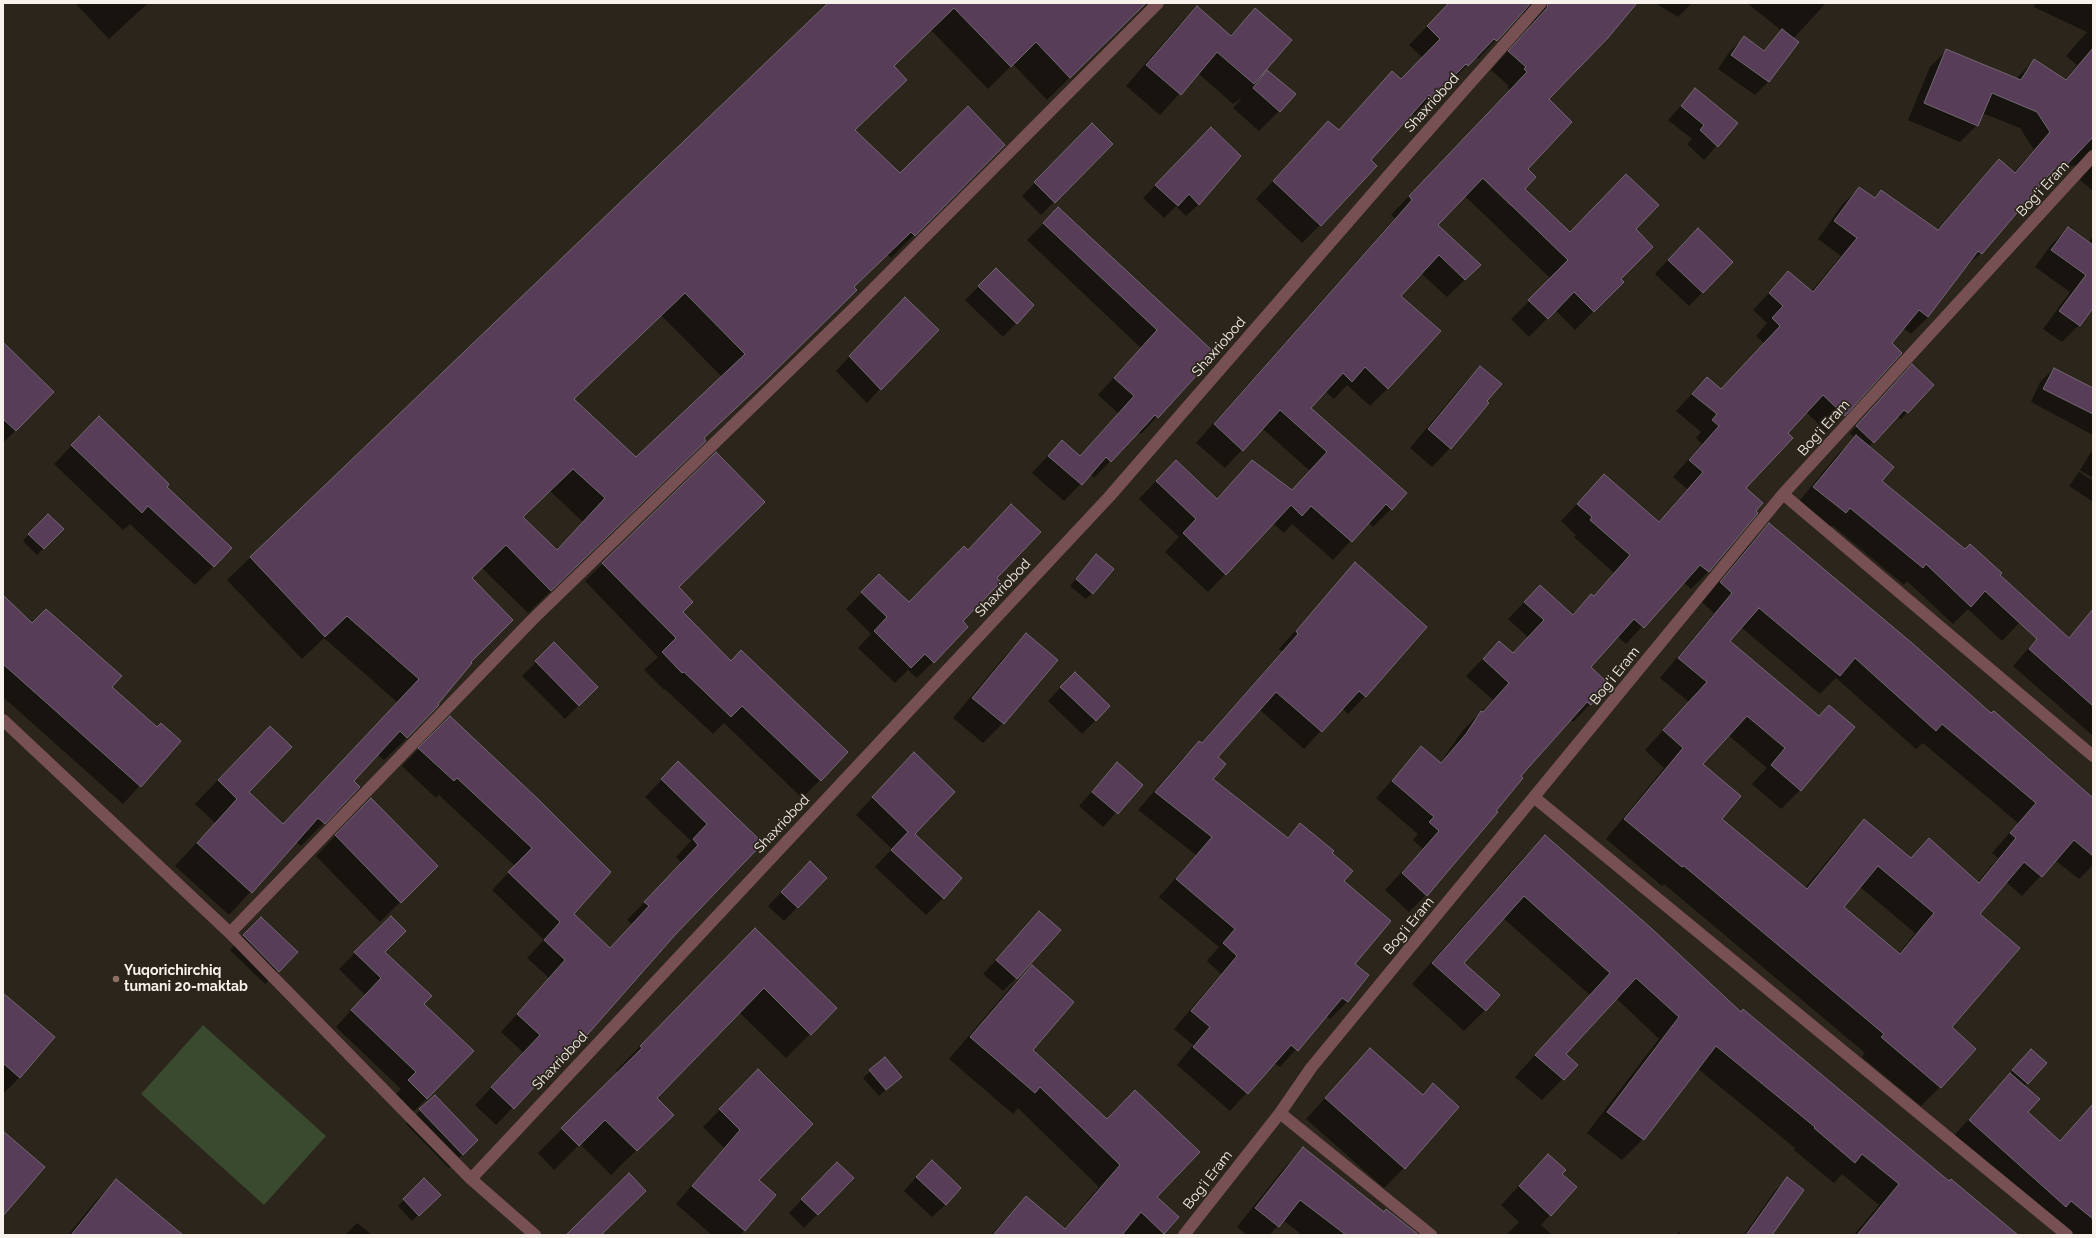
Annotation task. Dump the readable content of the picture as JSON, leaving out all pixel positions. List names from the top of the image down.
{
  "streets": {
    "street": ["Shaxriobod", "Bog'i Eram"]
  },
  "places": ["Yuqorichirchiq tumani 20-maktab"]
}
